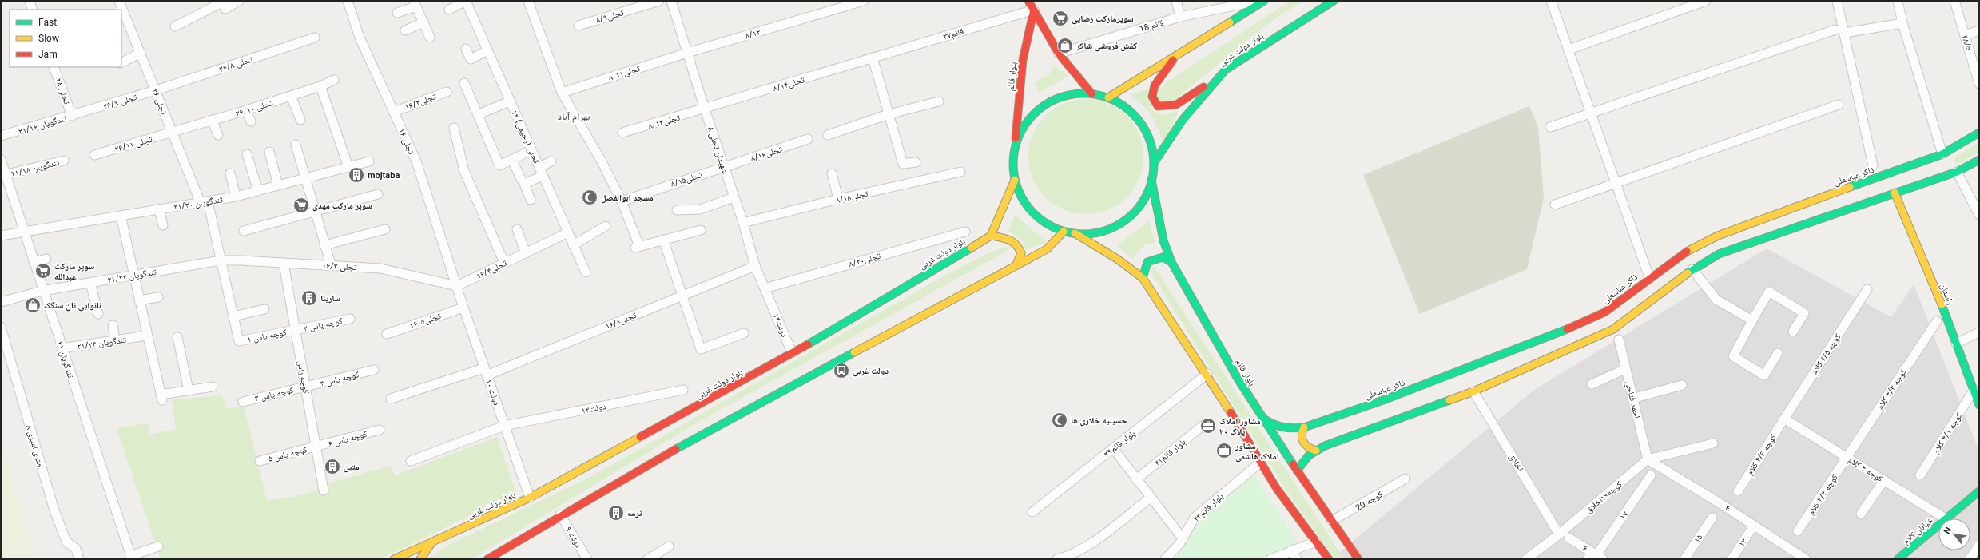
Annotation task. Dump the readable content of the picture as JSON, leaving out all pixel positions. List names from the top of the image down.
{
  "streets": {
    "main road": [
      "بلوار دولت غربی",
      "بلوار قائم",
      "ذاکر عباسعلی",
      "راستان",
      "خیابان کلام"
    ],
    "street": [
      "تجلی۸/۹",
      "18 قائم",
      "۸/۱۲",
      "قائم۳۷",
      "۴۸/۵",
      "۲۶/۸ تجلی",
      "تجلی۸/۱۱",
      "تجلی۸‌/۱۴",
      "۲۸ تجلی",
      "۲۶/۹ تجلی",
      "۲۶ تجلی",
      "تجلی۱۶/۲",
      "۲۶/۱۰ تجلی",
      "تجلی۸/۱۳",
      "۲۱/۱۶ تندگویان",
      "۱۲ تجلی (رحیمی)",
      "۱۶ تجلی",
      "۲۶/۱۱ تجلی",
      "شهیدان تجلی ۸",
      "تجلی۸/۱۶",
      "۲۱/۱۸ تندگویان",
      "تجلی۸/۱۵",
      "تجلی۸/۱۸",
      "۲۱/۲۰ تندگویان",
      "تجلی۸/۲۰",
      "۱۶/۳ تجلی",
      "تجلی۱۶/۴",
      "۲۱/۲۲ تندگویان",
      "تجلی۱۶/۵",
      "تجلی۱۶/۸",
      "کوچه یاس ۲",
      "۱۴دولت",
      "کوچه یاس ۱",
      "۲۱/۲۴ تندگویان",
      "کوچه ۴/۵ کلام",
      "۲۱ تندگویان",
      "کوچه یاس",
      "کوچه یاس ۴",
      "کوچه ۴/۳ کلام",
      "۱۰ دولت",
      "کوچه یاس ۳",
      "احمد فتاحی",
      "۱۲دولت",
      "کوچه ۴/۱ کلام",
      "کوچه یاس ۶",
      "بلوار قائم۳۹",
      "۸ متری امیری",
      "بلوار قائم۴۱",
      "کوچه یاس ۵",
      "کوچه ۴/۶ کلام",
      "اخلاق",
      "کوچه ۴ کلام",
      "کوچه ۴/۴ کلام",
      "کوچه۱۹اخلاق",
      "کوچه 20",
      "بلوار قائم۴۳",
      "۴",
      "۱۷",
      "۹ دولت",
      "۱۵",
      "۱۳",
      "۶"
    ]
  },
  "crossings": [
    ["۸/۱۲", "تجلی۸/۱۱"],
    ["۸/۱۲", "شهیدان تجلی ۸"],
    ["قائم۳۷", "بلوار قائم"],
    ["قائم۳۷", "تجلی۸‌/۱۴"],
    ["بلوار دولت غربی", "۱۴دولت"],
    ["بلوار دولت غربی", "۱۰ دولت"],
    ["۲۶/۸ تجلی", "۲۶/۹ تجلی"],
    ["۲۶/۸ تجلی", "۲۶ تجلی"],
    ["تجلی۸/۱۱", "شهیدان تجلی ۸"],
    ["بلوار قائم", "ذاکر عباسعلی"],
    ["بلوار قائم", "کوچه 20"],
    ["تجلی۸‌/۱۴", "تجلی۸/۱۳"],
    ["تجلی۸‌/۱۴", "شهیدان تجلی ۸"],
    ["۲۸ تجلی", "۲۱/۱۶ تندگویان"],
    ["۲۶/۹ تجلی", "۲۶ تجلی"],
    ["۲۶/۹ تجلی", "۲۱/۱۶ تندگویان"],
    ["۲۶ تجلی", "۲۶/۱۰ تجلی"],
    ["۲۶ تجلی", "۲۶/۱۱ تجلی"],
    ["۲۶ تجلی", "۲۱/۲۰ تندگویان"],
    ["۲۶ تجلی", "۱۶/۳ تجلی"],
    ["۲۶ تجلی", "۲۱/۲۲ تندگویان"],
    ["۲۶ تجلی", "کوچه یاس ۱"],
    ["تجلی۱۶/۲", "۱۶ تجلی"],
    ["۲۶/۱۰ تجلی", "۲۶/۱۱ تجلی"],
    ["تجلی۸/۱۳", "شهیدان تجلی ۸"],
    ["۱۲ تجلی (رحیمی)", "تجلی۱۶/۴"],
    ["۱۶ تجلی", "۱۶/۳ تجلی"],
    ["۱۶ تجلی", "تجلی۱۶/۴"],
    ["۱۶ تجلی", "۱۰ دولت"],
    ["شهیدان تجلی ۸", "تجلی۸/۱۶"],
    ["شهیدان تجلی ۸", "تجلی۸/۱۵"],
    ["شهیدان تجلی ۸", "تجلی۸/۱۸"],
    ["شهیدان تجلی ۸", "تجلی۸/۲۰"],
    ["شهیدان تجلی ۸", "تجلی۱۶/۸"],
    ["شهیدان تجلی ۸", "۱۴دولت"],
    ["تجلی۸/۱۶", "تجلی۸/۱۵"],
    ["۲۱/۱۸ تندگویان", "۲۱ تندگویان"],
    ["۲۱/۲۰ تندگویان", "۲۱ تندگویان"],
    ["۱۶/۳ تجلی", "تجلی۱۶/۴"],
    ["۱۶/۳ تجلی", "۲۱/۲۲ تندگویان"],
    ["۱۶/۳ تجلی", "کوچه یاس"],
    ["۱۶/۳ تجلی", "۱۰ دولت"],
    ["تجلی۱۶/۴", "۱۰ دولت"],
    ["۲۱/۲۲ تندگویان", "۲۱ تندگویان"],
    ["راستان", "کوچه ۴/۱ کلام"],
    ["تجلی۱۶/۵", "۱۰ دولت"],
    ["تجلی۱۶/۸", "۱۰ دولت"],
    ["کوچه یاس ۲", "کوچه یاس ۱"],
    ["کوچه یاس ۲", "کوچه یاس"],
    ["کوچه یاس ۱", "کوچه یاس"],
    ["۲۱/۲۴ تندگویان", "۲۱ تندگویان"],
    ["کوچه ۴/۵ کلام", "کوچه ۴/۶ کلام"],
    ["کوچه ۴/۵ کلام", "کوچه ۴ کلام"],
    ["کوچه یاس", "کوچه یاس ۴"],
    ["کوچه یاس", "کوچه یاس ۳"],
    ["کوچه یاس", "کوچه یاس ۶"],
    ["کوچه یاس", "کوچه یاس ۵"],
    ["کوچه یاس ۴", "کوچه یاس ۳"],
    ["کوچه ۴/۳ کلام", "کوچه ۴ کلام"],
    ["کوچه ۴/۳ کلام", "کوچه ۴/۴ کلام"],
    ["۱۰ دولت", "۱۲دولت"],
    ["احمد فتاحی", "کوچه۱۹اخلاق"],
    ["احمد فتاحی", "۴"],
    ["کوچه یاس ۶", "کوچه یاس ۵"],
    ["کوچه ۴/۶ کلام", "کوچه ۴ کلام"],
    ["اخلاق", "کوچه۱۹اخلاق"],
    ["کوچه ۴ کلام", "کوچه ۴/۴ کلام"],
    ["کوچه۱۹اخلاق", "۴"],
    ["۴", "۱۳"],
    ["۱۷", "۶"]
  ],
  "districts": ["بهرام آباد"],
  "places": {
    "supermarket": ["سوپرمارکت رضایی", "سوپر مارکت مهدی", "سوپر مارکت عبدالله"],
    "shop": ["کفش فروشی شاکر", "نانوایی نان سنگک"],
    "building": [
      "mojtaba",
      "سارینا",
      "متین",
      "ترمه"
    ],
    "mosque": ["مسجد ابوالفضل", "حسینیه خلاری ها"],
    "bus stop": ["دولت غربی"],
    "office": ["مشاور املاک پلاک ۲۰", "مشاور املاک هاشمی"]
  },
  "legend": ["Fast", "Slow", "Jam"],
  "north": "top left"
}
